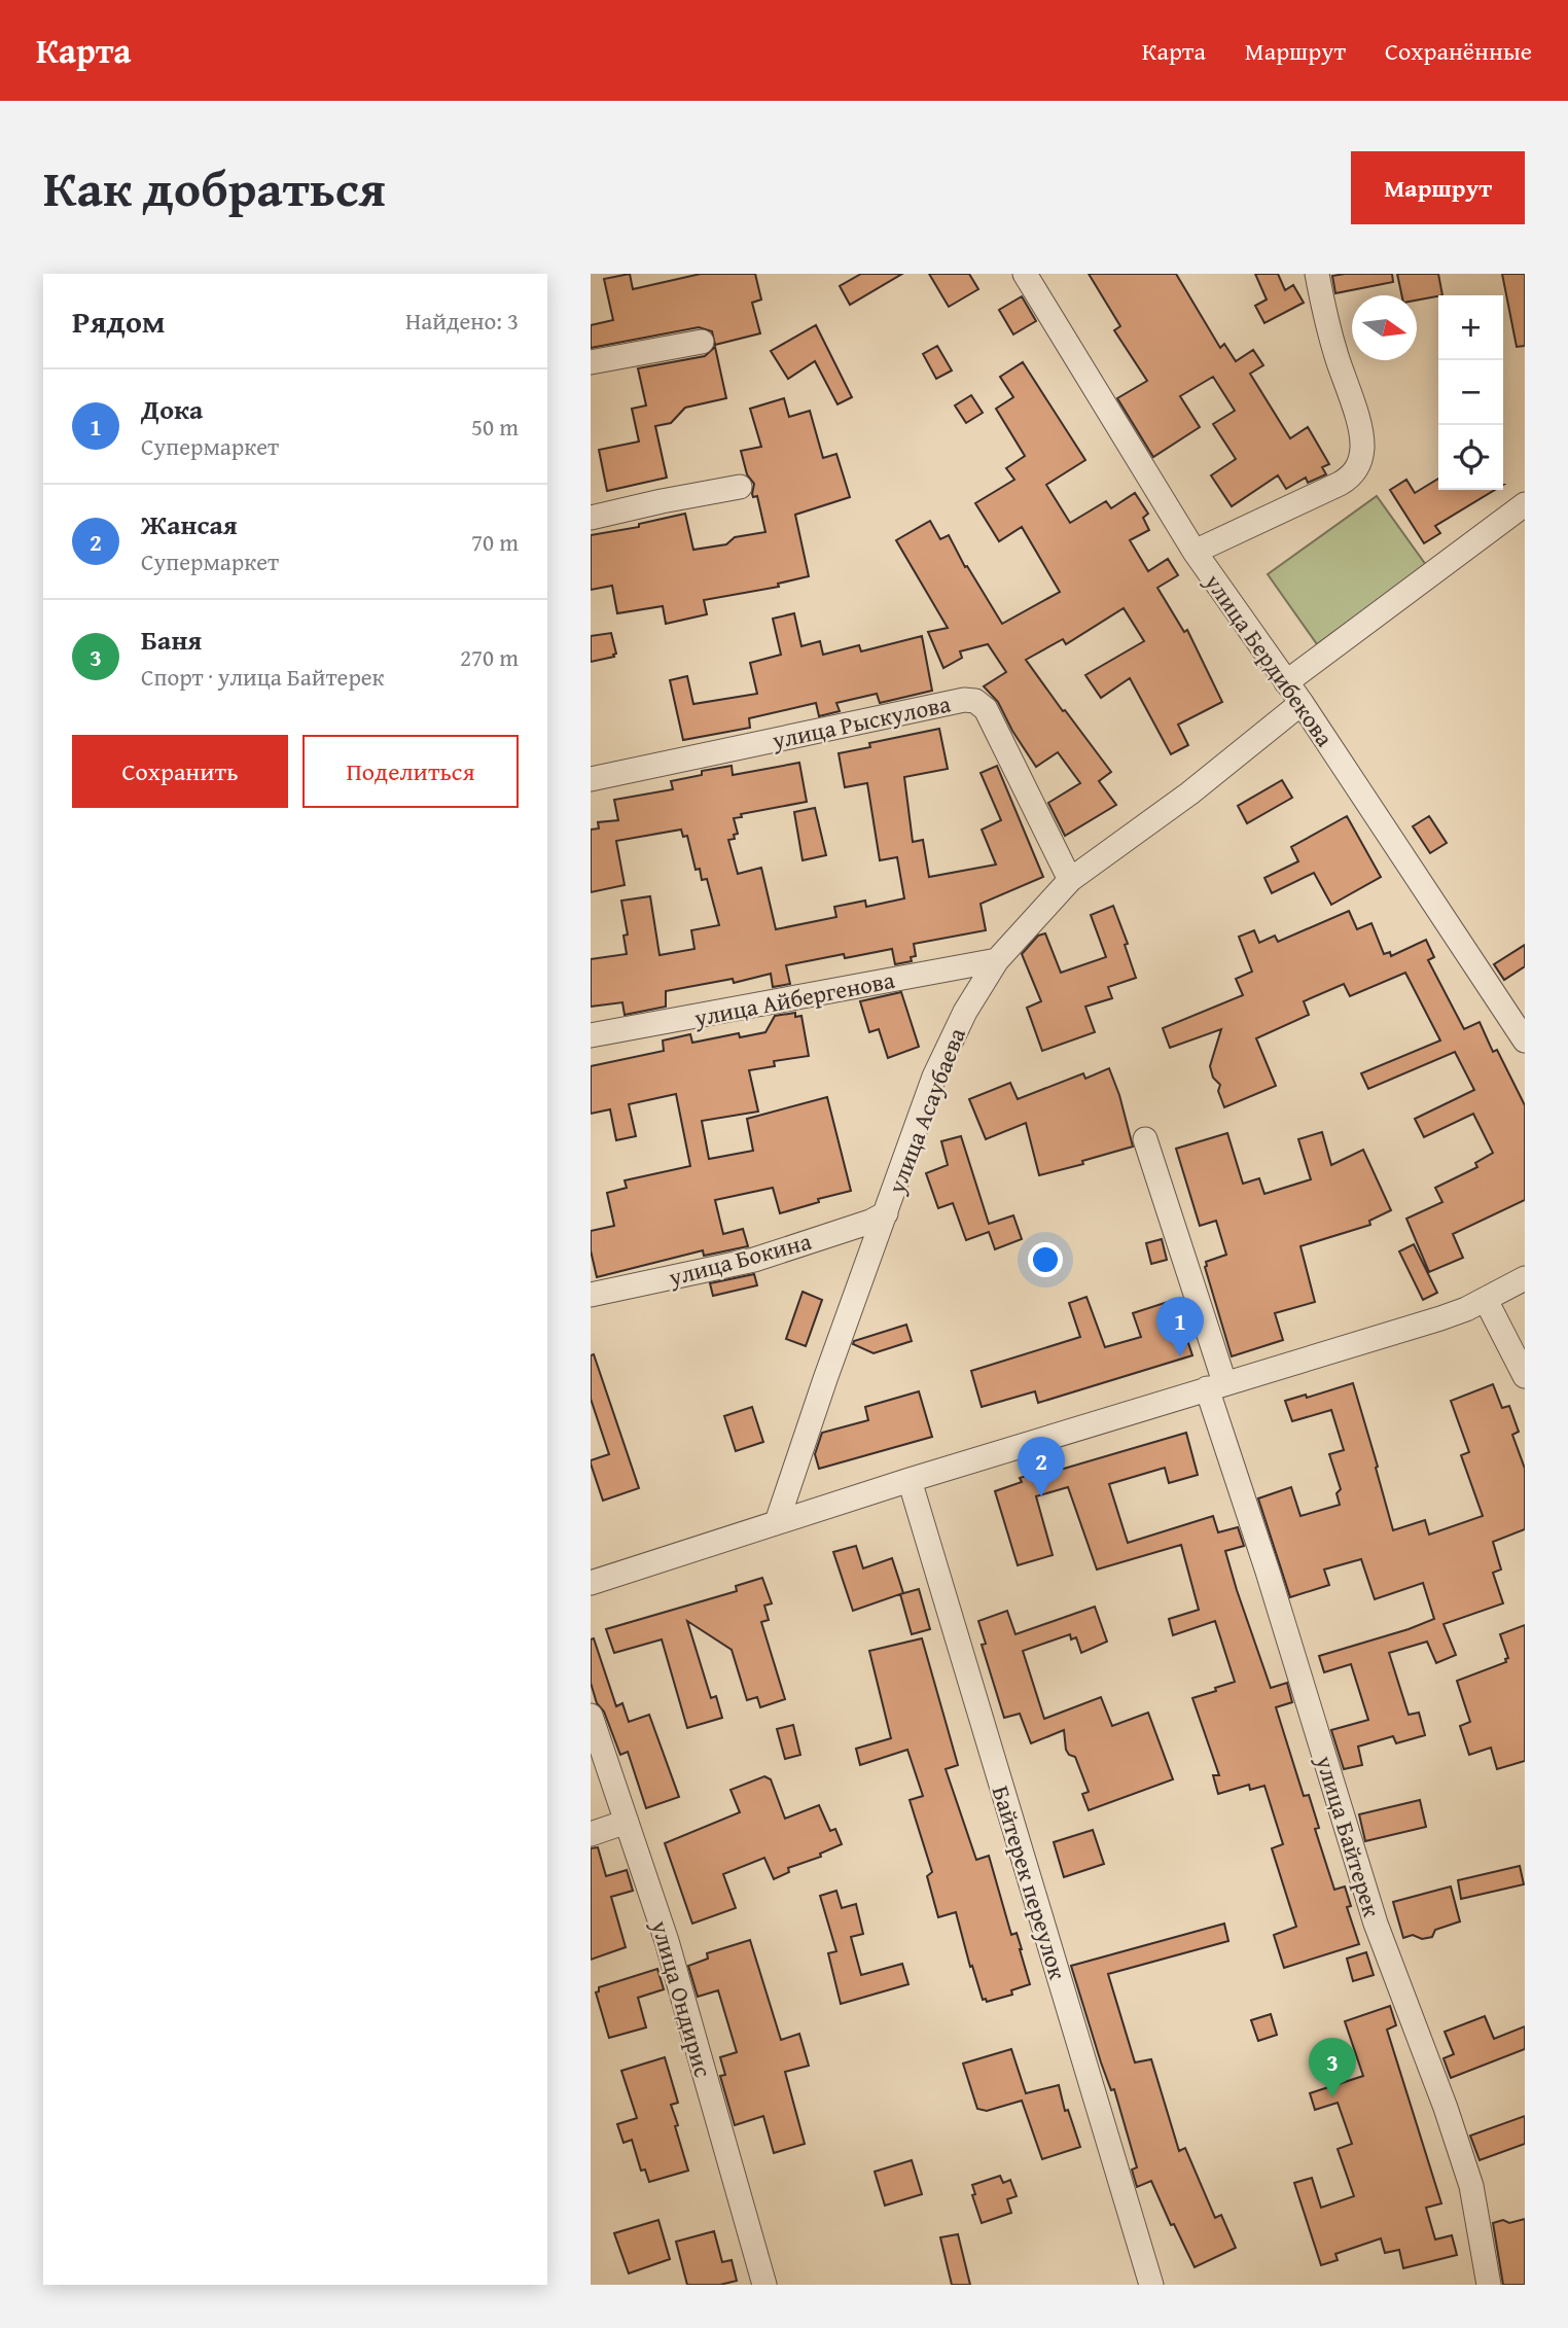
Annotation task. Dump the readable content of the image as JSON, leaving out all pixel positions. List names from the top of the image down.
{
  "streets": {
    "street": [
      "улица Бердибекова",
      "улица Рыскулова",
      "улица Айбергенова",
      "улица Асаубаева",
      "улица Бокина",
      "улица Байтерек",
      "Байтерек переулок",
      "улица Ондирис"
    ]
  },
  "crossings": [
    ["улица Бердибекова", "улица Асаубаева"],
    ["улица Рыскулова", "улица Асаубаева"],
    ["улица Айбергенова", "улица Асаубаева"],
    ["улица Асаубаева", "улица Бокина"]
  ],
  "north": "right",
  "page": {
    "header": "Карта",
    "nav": ["Карта", "Маршрут", "Сохранённые"],
    "title": "Как добраться",
    "buttons": [
      "Маршрут",
      ["Сохранить", "Поделиться"]
    ],
    "heading": ["Рядом", "Найдено: 3"],
    "map_buttons": ["+", "−"],
    "list": [
      {
        "mark": "1",
        "name": "Дока",
        "note": "Супермаркет",
        "value": "50 m"
      },
      {
        "mark": "2",
        "name": "Жансая",
        "note": "Супермаркет",
        "value": "70 m"
      },
      {
        "mark": "3",
        "name": "Баня",
        "note": "Спорт · улица Байтерек",
        "value": "270 m"
      }
    ],
    "pins": ["1", "2", "3"]
  }
}
